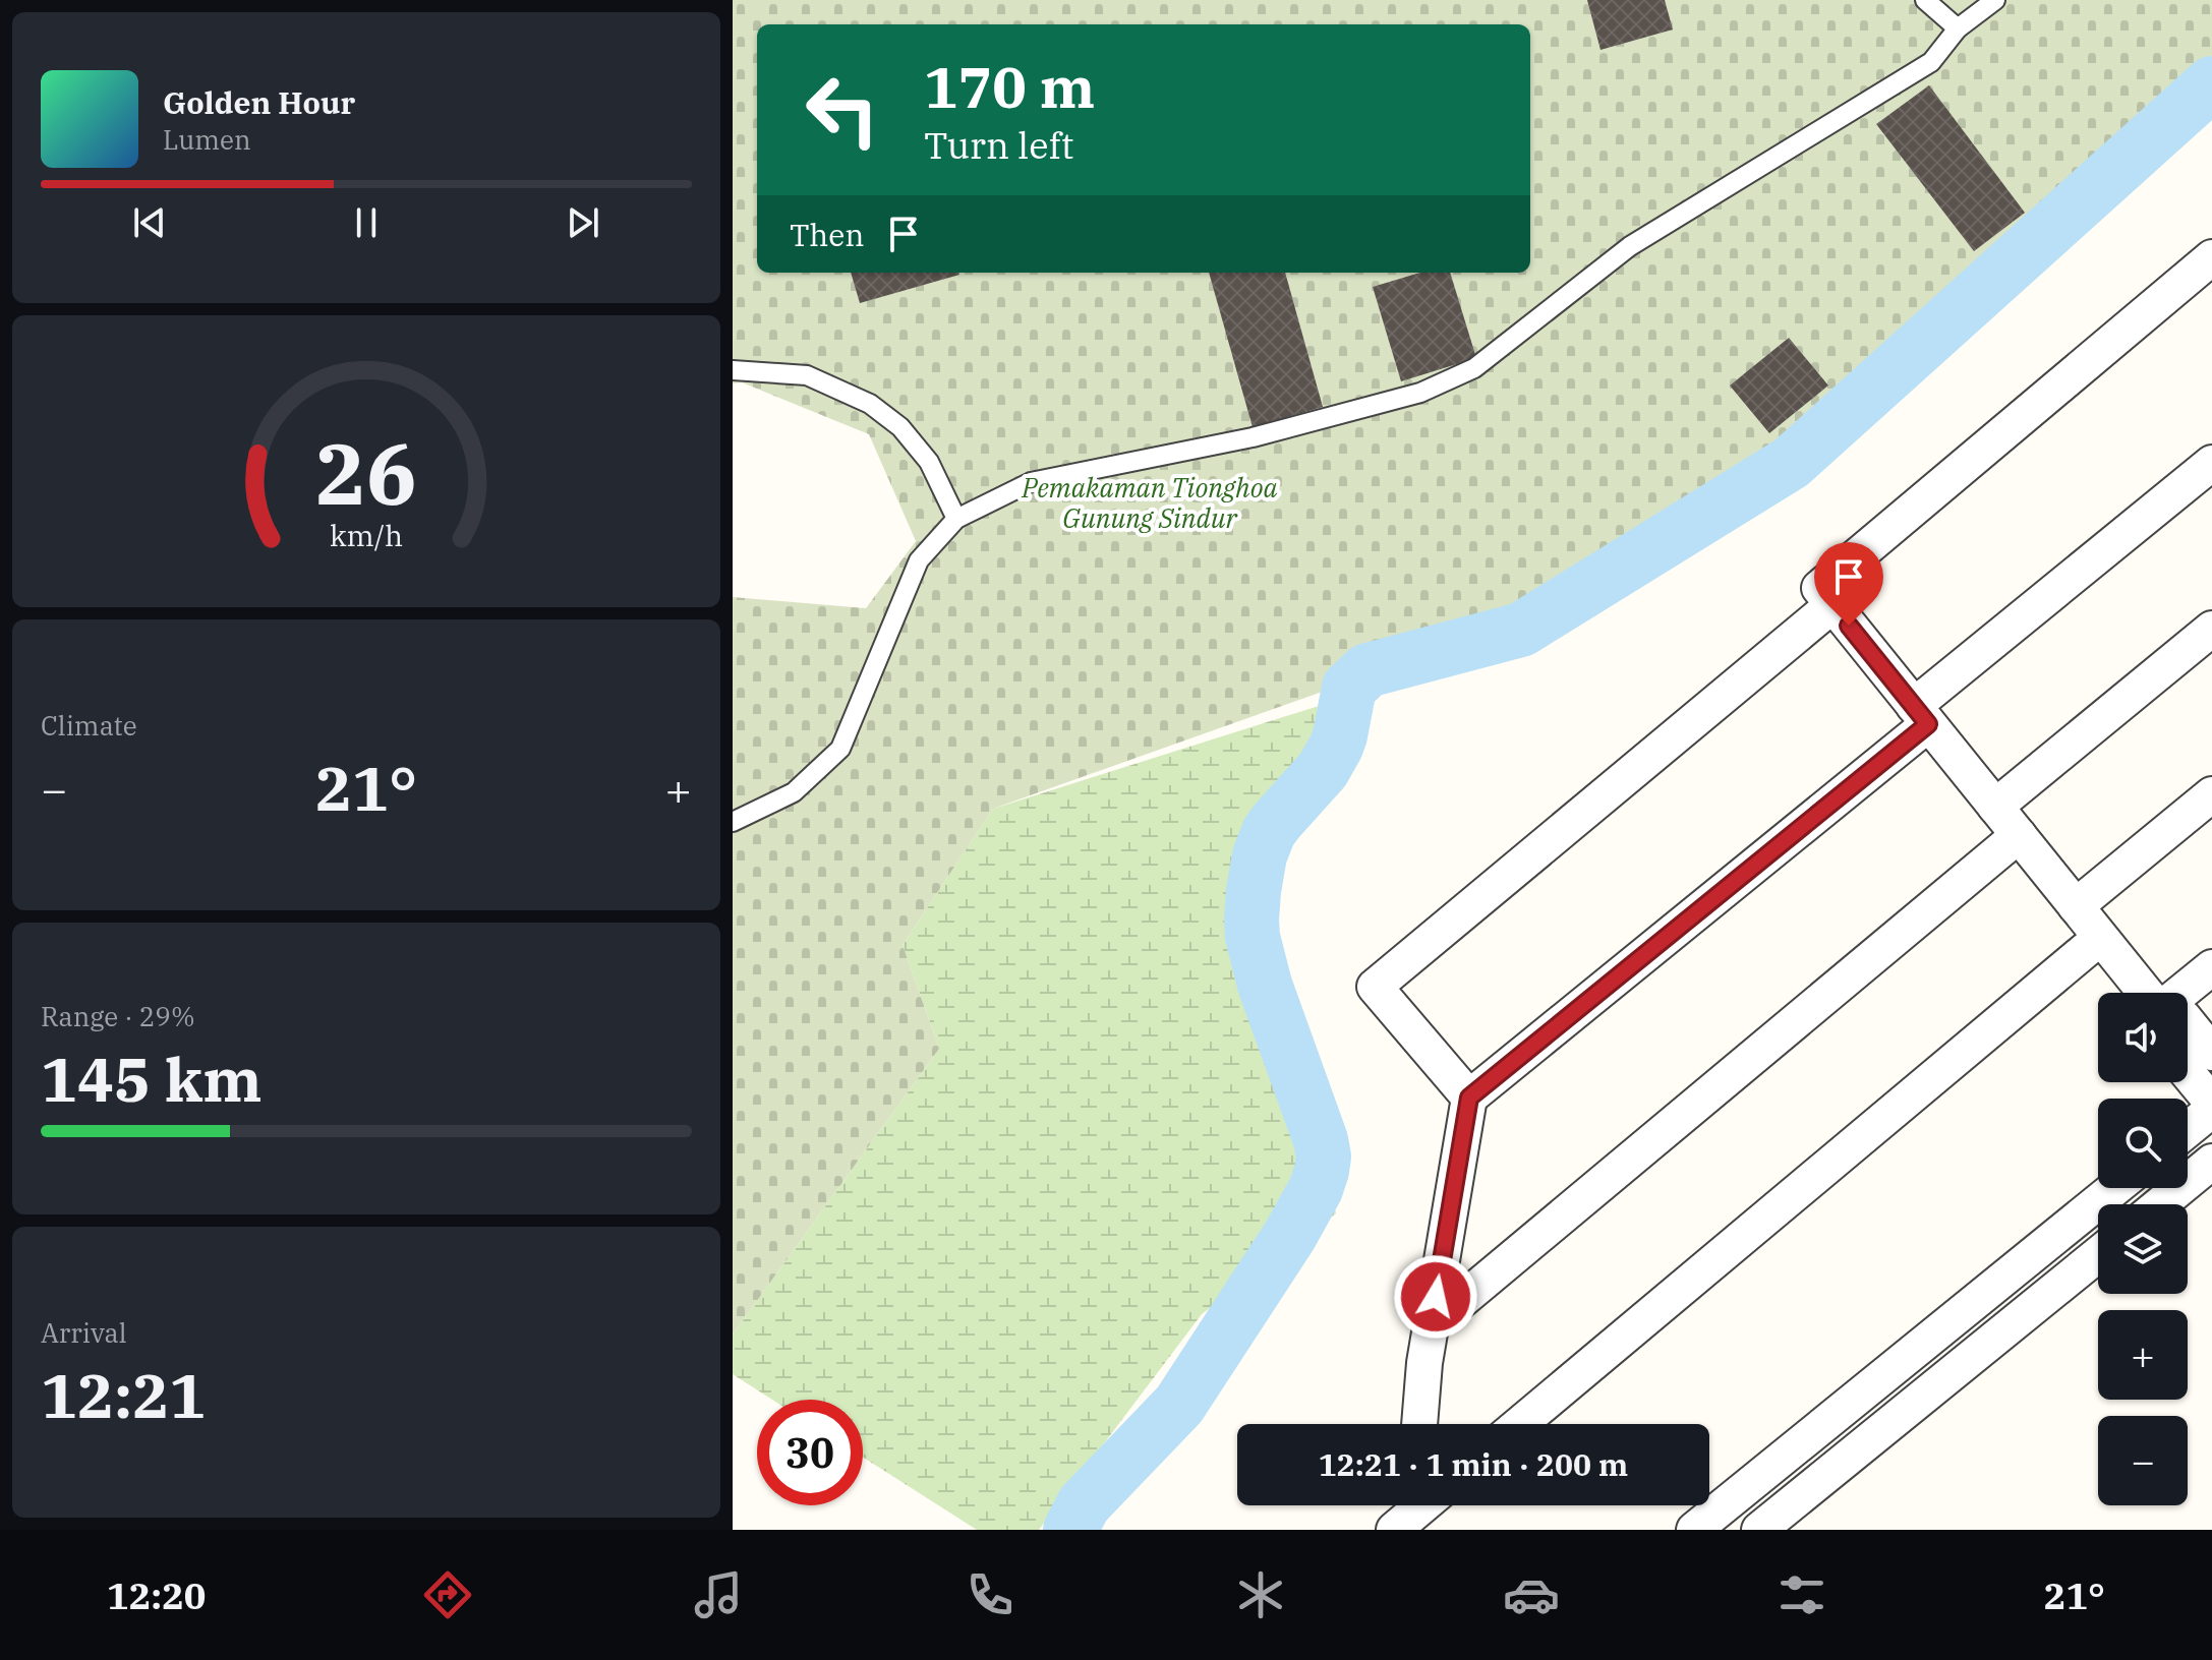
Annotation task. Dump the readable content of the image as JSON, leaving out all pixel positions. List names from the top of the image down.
{
  "parks": ["Pemakaman Tionghoa Gunung Sindur"],
  "page": {
    "turn": ["170 m", "Turn left"],
    "song": ["Golden Hour", "Lumen"],
    "then": "Then",
    "tile": [
      "Climate",
      ["Range · 29%", "145 km"],
      ["Arrival", "12:21"]
    ],
    "heat": ["−", "21°", "+"],
    "map_buttons": ["+", "−"],
    "limit": "30",
    "trip": "12:21 · 1 min · 200 m",
    "tabs": ["12:20", "21°"],
    "gauge": ["26", "km/h"]
  }
}
